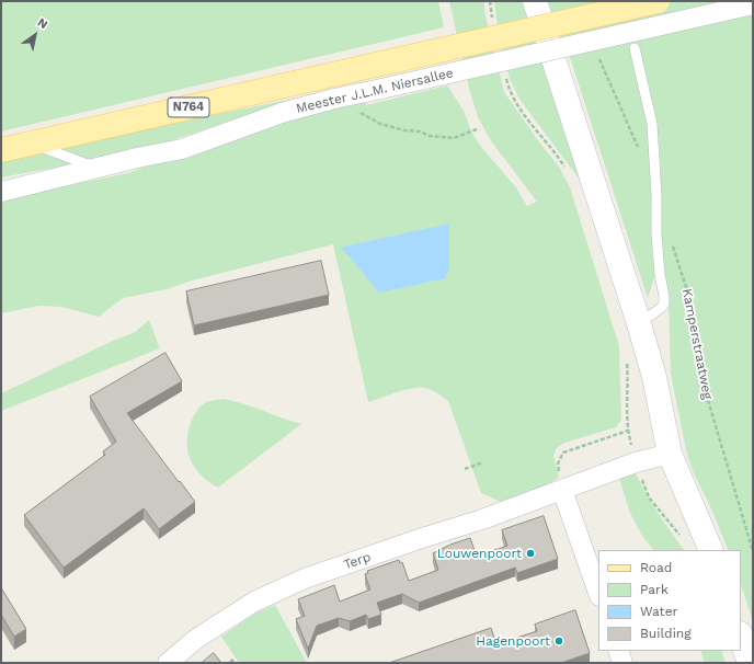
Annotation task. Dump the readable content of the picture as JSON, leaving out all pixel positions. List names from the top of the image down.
{
  "streets": {
    "main road": ["Meester J.L.M. Niersallee", "N764"],
    "street": ["Terp"],
    "lane": ["Kamperstraatweg"]
  },
  "places": ["Louwenpoort", "Hagenpoort"],
  "legend": [
    "Road",
    "Park",
    "Water",
    "Building"
  ],
  "north": "top right"
}
